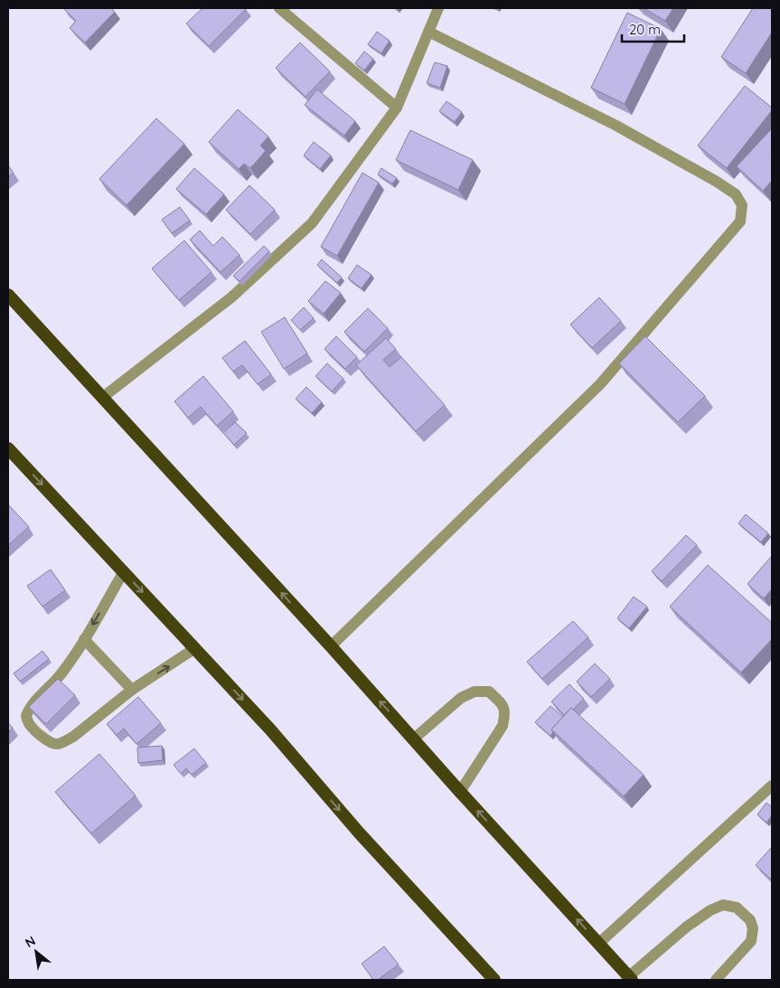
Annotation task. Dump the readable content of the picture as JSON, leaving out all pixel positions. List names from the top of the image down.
{
  "scale_bar": "20 m",
  "north": "top left"
}
